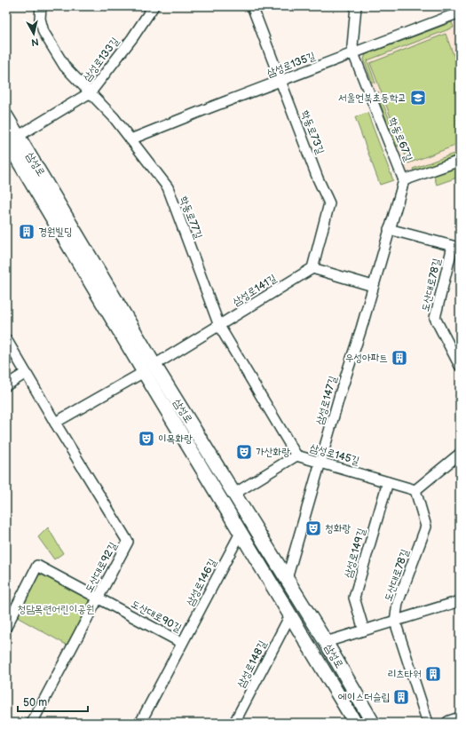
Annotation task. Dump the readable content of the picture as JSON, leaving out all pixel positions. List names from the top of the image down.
{
  "streets": {
    "main road": ["삼성로"],
    "street": [
      "삼성로133길",
      "삼성로135길",
      "학동로73길",
      "학동로67길",
      "학동로77길",
      "도산대로78길",
      "삼성로141길",
      "삼성로147길",
      "삼성로145길",
      "삼성로149길",
      "도산대로92길",
      "삼성로146길",
      "도산대로90길",
      "삼성로148길"
    ]
  },
  "crossings": [
    ["삼성로133길", "삼성로"],
    ["삼성로133길", "학동로77길"],
    ["삼성로135길", "학동로73길"],
    ["삼성로135길", "학동로67길"],
    ["삼성로135길", "학동로77길"],
    ["학동로73길", "삼성로141길"],
    ["학동로67길", "삼성로147길"],
    ["삼성로", "삼성로141길"],
    ["삼성로", "삼성로147길"],
    ["삼성로", "삼성로145길"],
    ["삼성로", "삼성로146길"],
    ["삼성로", "삼성로148길"],
    ["학동로77길", "삼성로141길"],
    ["학동로77길", "삼성로145길"],
    ["도산대로78길", "삼성로147길"],
    ["도산대로78길", "삼성로145길"],
    ["삼성로141길", "도산대로92길"],
    ["삼성로147길", "삼성로145길"],
    ["삼성로145길", "삼성로149길"],
    ["도산대로92길", "도산대로90길"],
    ["삼성로146길", "도산대로90길"]
  ],
  "parks": ["청담목련어린이공원"],
  "places": {
    "school or university": ["서울언북초등학교"],
    "building": [
      "경원빌딩",
      "우성아파트",
      "리츠타워",
      "에이스더슬립"
    ],
    "theatre": ["이목화랑", "가산화랑", "청화랑"]
  },
  "scale_bar": "50 m",
  "north": "bottom"
}
